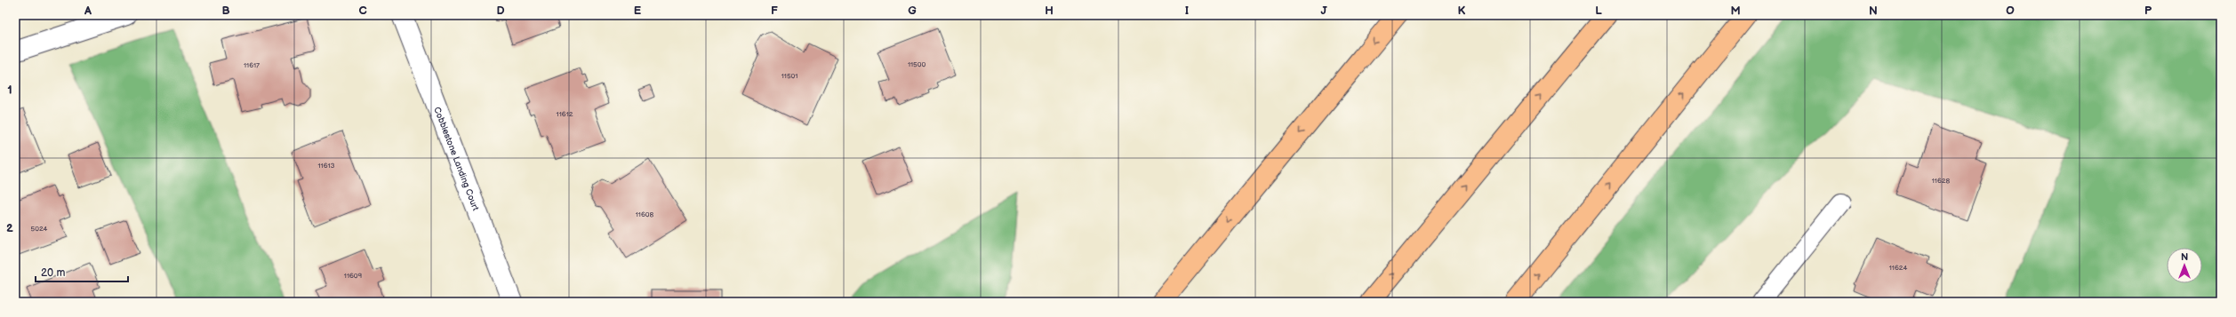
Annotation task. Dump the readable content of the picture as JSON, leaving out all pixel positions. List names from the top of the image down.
{
  "streets": {
    "street": ["Cobblestone Landing Court"]
  },
  "house_numbers": [
    "11500",
    "11617",
    "11501",
    "11612",
    "11613",
    "11628",
    "11608",
    "5024",
    "11624",
    "11609"
  ],
  "scale_bar": "20 m",
  "north": "top",
  "grid": {
    "columns": [
      "A",
      "B",
      "C",
      "D",
      "E",
      "F",
      "G",
      "H",
      "I",
      "J",
      "K",
      "L",
      "M",
      "N",
      "O",
      "P"
    ],
    "rows": ["1", "2"]
  }
}
